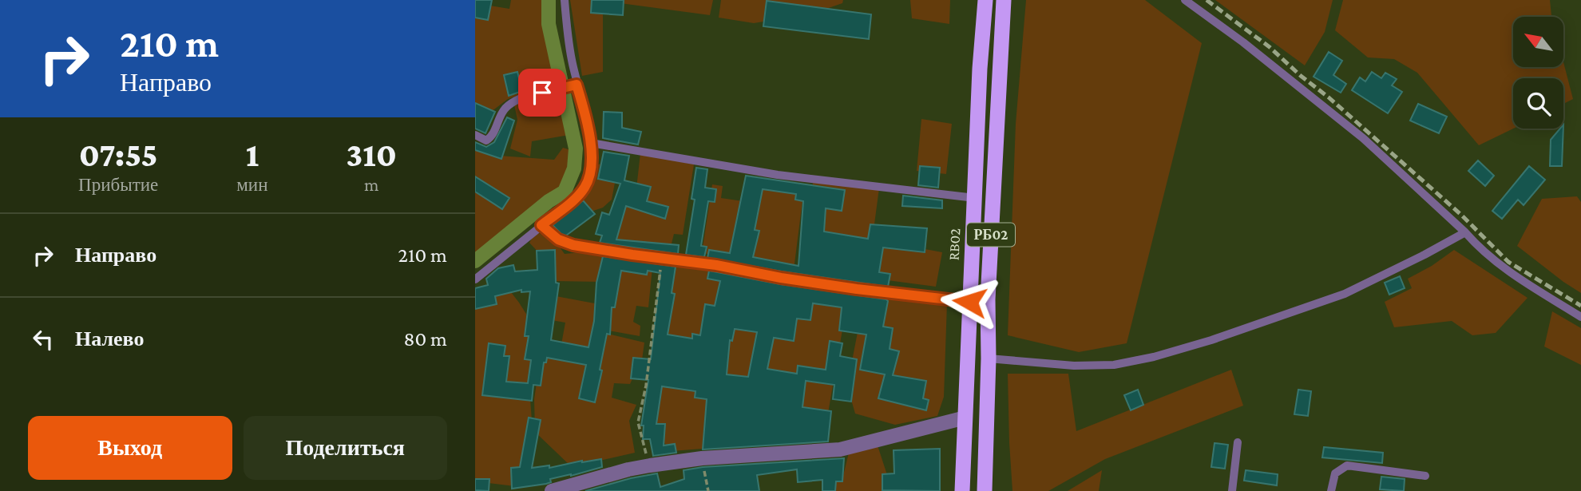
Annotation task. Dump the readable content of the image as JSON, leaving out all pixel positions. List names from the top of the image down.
{
  "streets": {
    "highway": ["РБ02", "RB02"]
  },
  "north": "top left",
  "page": {
    "turn": ["210 m", "Направо"],
    "eta": [
      "07:55",
      "Прибытие",
      "1",
      "мин",
      "310",
      "m"
    ],
    "list": [
      {
        "name": "Направо",
        "value": "210 m"
      },
      {
        "name": "Налево",
        "value": "80 m"
      }
    ],
    "buttons": ["Выход", "Поделиться"]
  }
}
